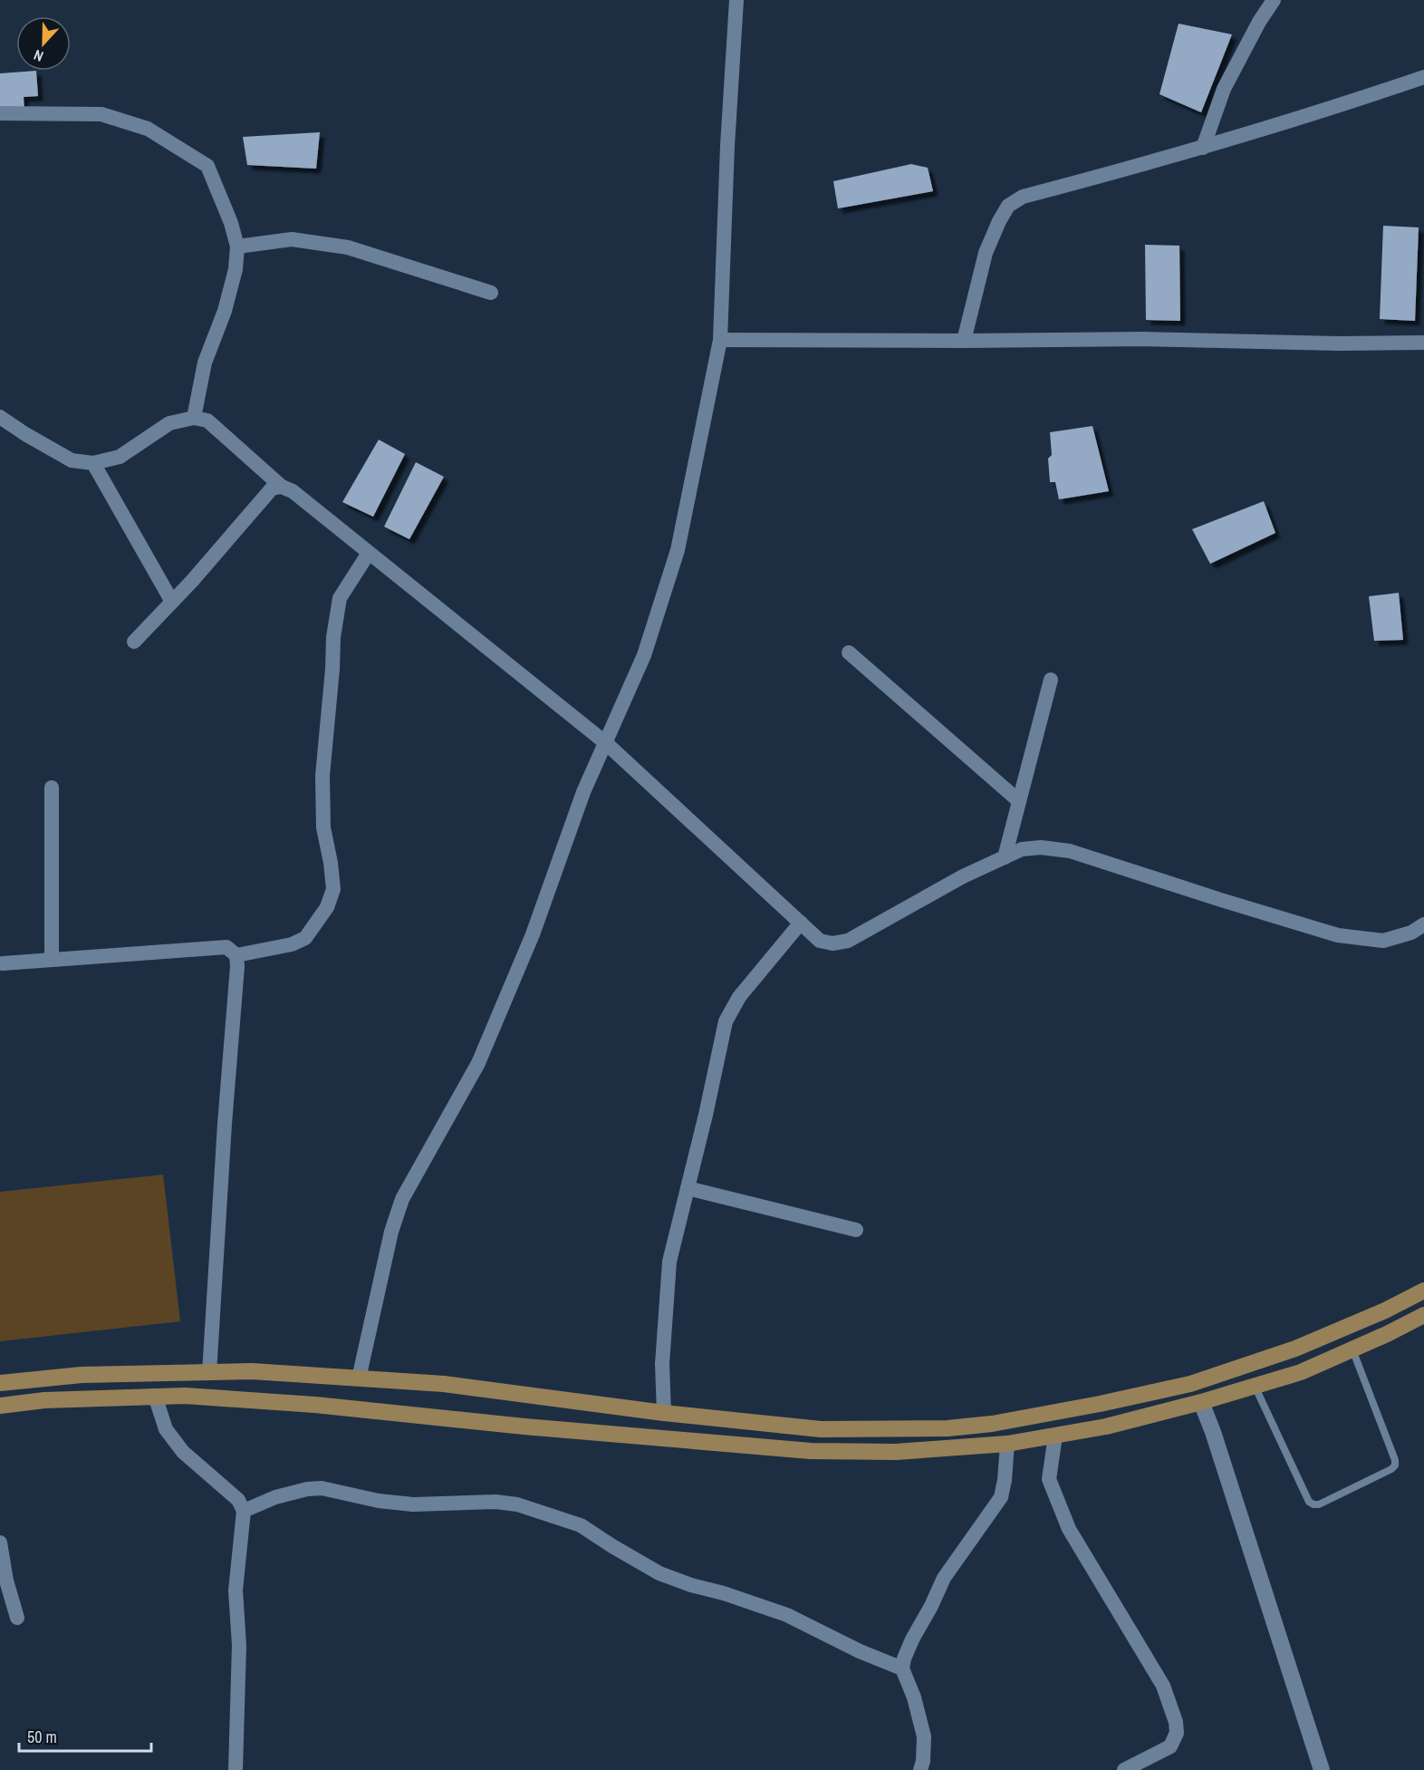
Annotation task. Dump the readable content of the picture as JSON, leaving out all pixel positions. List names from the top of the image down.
{
  "scale_bar": "50 m",
  "north": "bottom"
}
